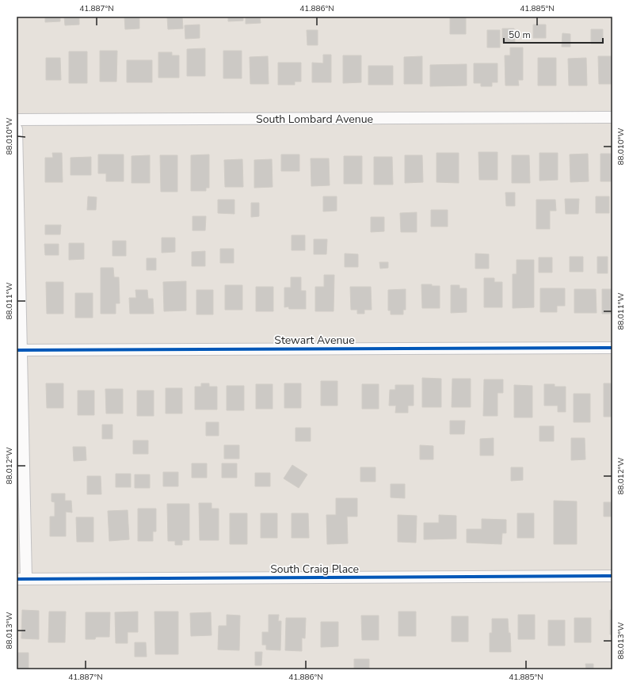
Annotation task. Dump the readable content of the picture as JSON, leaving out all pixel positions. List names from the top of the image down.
{
  "streets": {
    "street": ["South Lombard Avenue", "Stewart Avenue", "South Craig Place"]
  },
  "scale_bar": "50 m",
  "coordinates": [
    "41.887°N",
    "41.886°N",
    "41.885°N",
    "88.010°W",
    "88.011°W",
    "88.012°W",
    "88.013°W"
  ]
}
